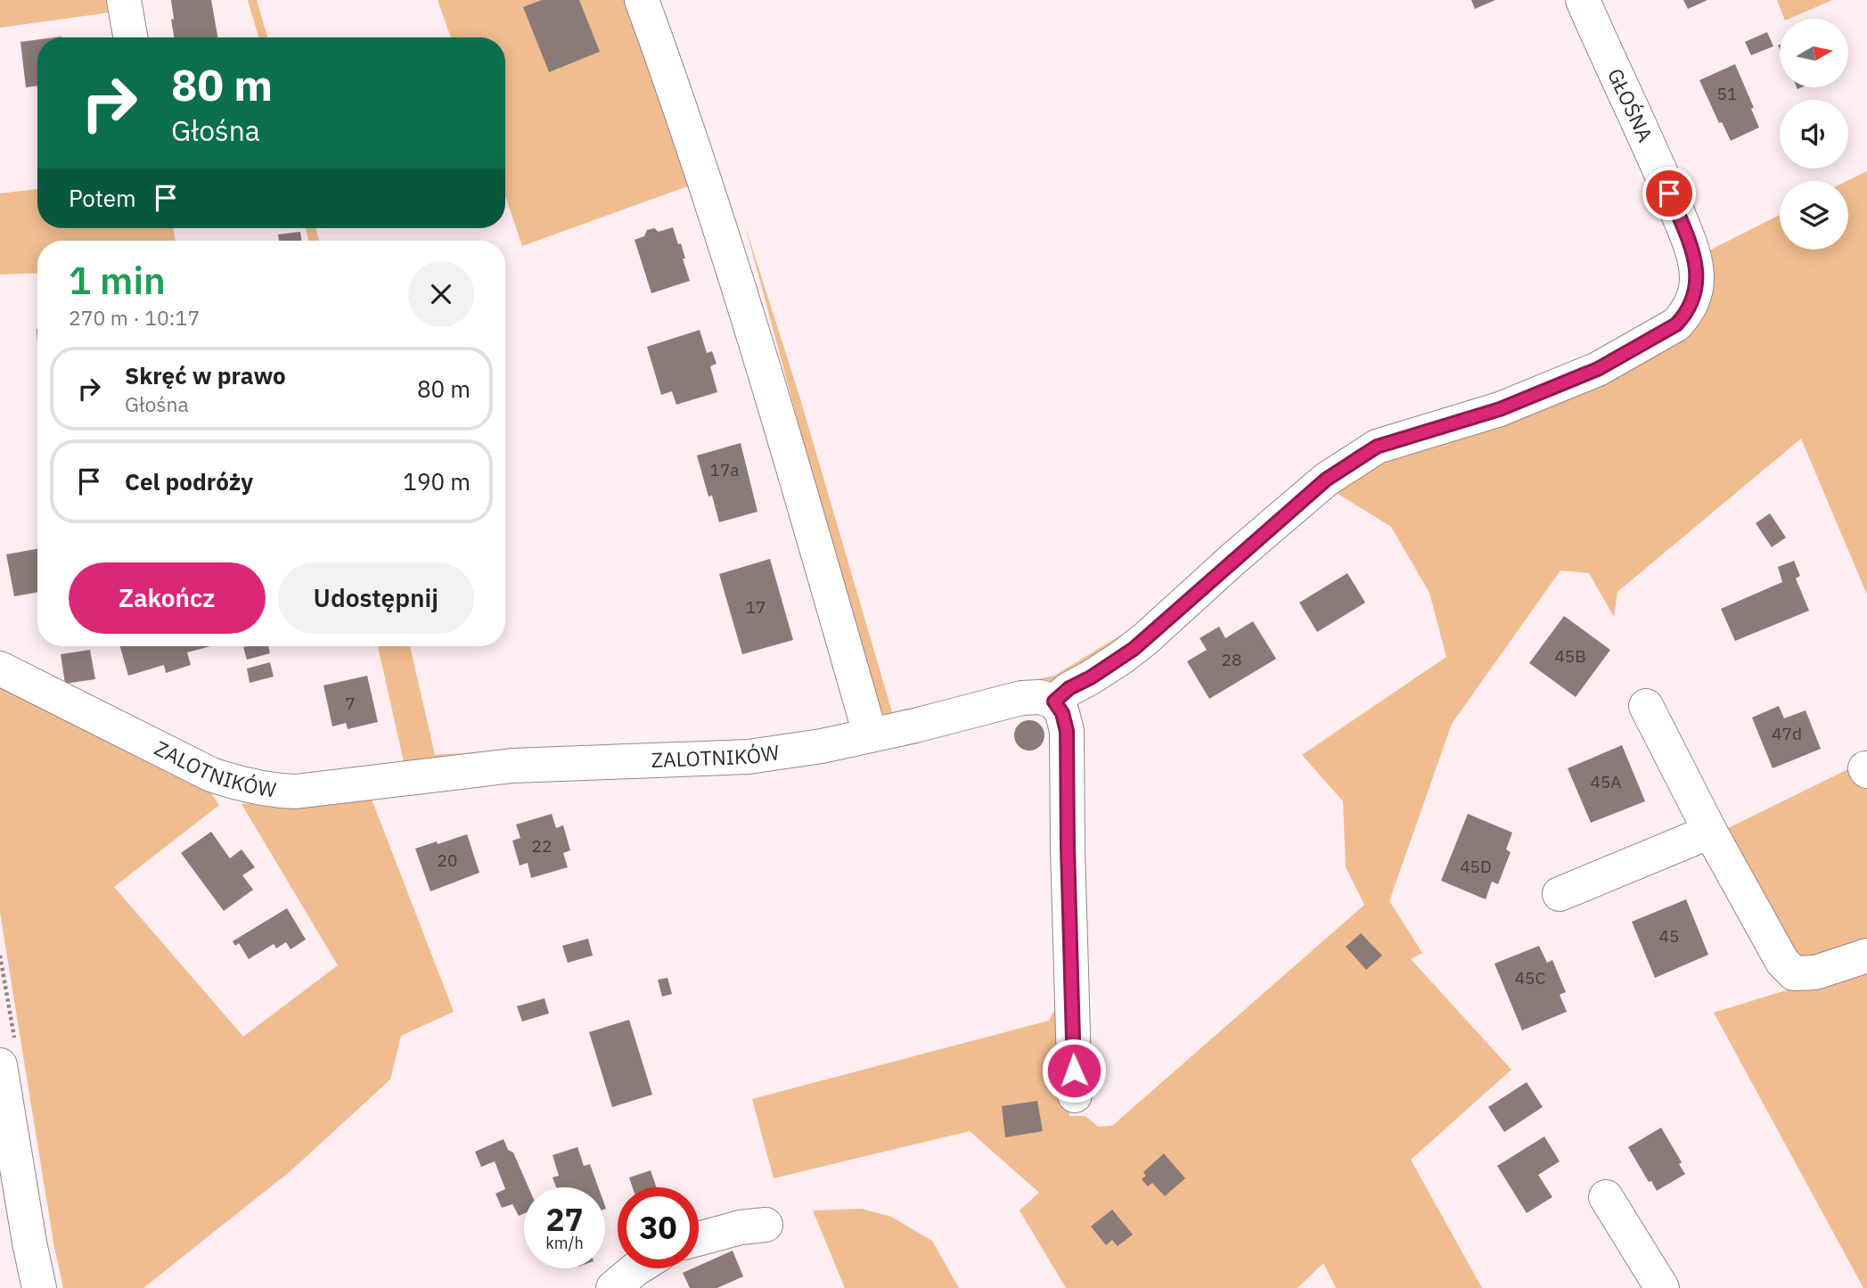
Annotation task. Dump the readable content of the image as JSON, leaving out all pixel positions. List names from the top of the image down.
{
  "streets": {
    "street": ["GŁOŚNA", "ZALOTNIKÓW"]
  },
  "crossings": [
    ["GŁOŚNA", "ZALOTNIKÓW"]
  ],
  "house_numbers": [
    "51",
    "17a",
    "17",
    "45B",
    "28",
    "7",
    "47d",
    "45A",
    "22",
    "20",
    "45D",
    "45",
    "45C"
  ],
  "north": "right",
  "page": {
    "turn": ["80 m", "Głośna"],
    "then": "Potem",
    "heading": ["1 min", "270 m · 10:17"],
    "list": [
      {
        "name": "Skręć w prawo",
        "note": "Głośna",
        "value": "80 m"
      },
      {
        "name": "Cel podróży",
        "value": "190 m"
      }
    ],
    "buttons": ["Zakończ", "Udostępnij"],
    "speed": "27 km/h",
    "limit": "30"
  }
}
